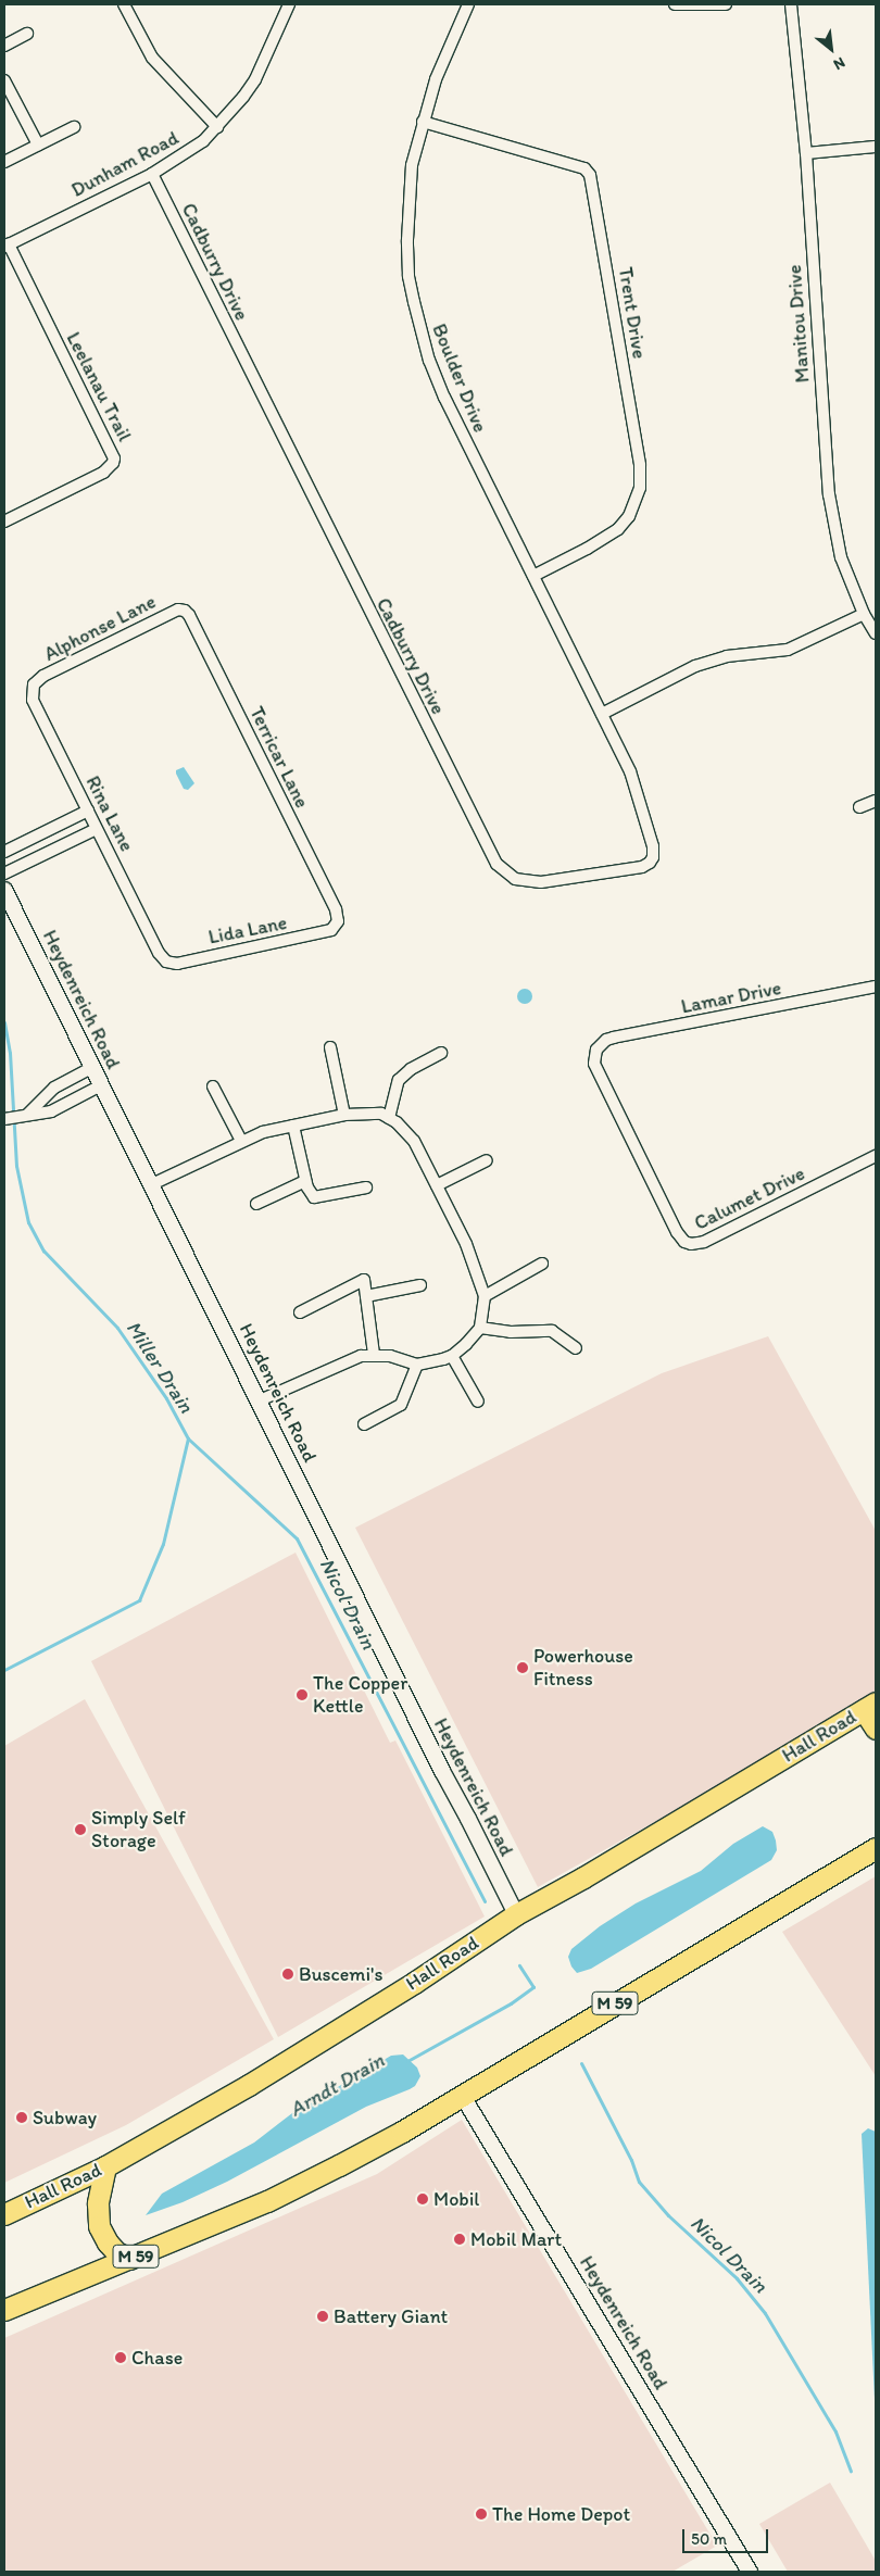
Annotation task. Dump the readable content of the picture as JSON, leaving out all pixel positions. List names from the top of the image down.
{
  "streets": {
    "highway": ["Hall Road", "M 59"],
    "street": [
      "Dunham Road",
      "Cadburry Drive",
      "Trent Drive",
      "Manitou Drive",
      "Boulder Drive",
      "Leelanau Trail",
      "Alphonse Lane",
      "Terricar Lane",
      "Rina Lane",
      "Lida Lane",
      "Lamar Drive",
      "Heydenreich Road",
      "Calumet Drive"
    ]
  },
  "crossings": [
    ["Dunham Road", "Cadburry Drive"],
    ["Dunham Road", "Leelanau Trail"],
    ["Cadburry Drive", "Boulder Drive"],
    ["Trent Drive", "Boulder Drive"],
    ["Alphonse Lane", "Terricar Lane"],
    ["Alphonse Lane", "Rina Lane"],
    ["Terricar Lane", "Lida Lane"],
    ["Rina Lane", "Lida Lane"],
    ["Lamar Drive", "Calumet Drive"],
    ["Heydenreich Road", "Hall Road"],
    ["Heydenreich Road", "M 59"]
  ],
  "water": ["Miller Drain", "Nicol Drain", "Arndt Drain"],
  "places": [
    "Powerhouse Fitness",
    "The Copper Kettle",
    "Simply Self Storage",
    "Buscemi's",
    "Subway",
    "Mobil",
    "Mobil Mart",
    "Battery Giant",
    "Chase",
    "The Home Depot"
  ],
  "scale_bar": "50 m",
  "north": "bottom right"
}
